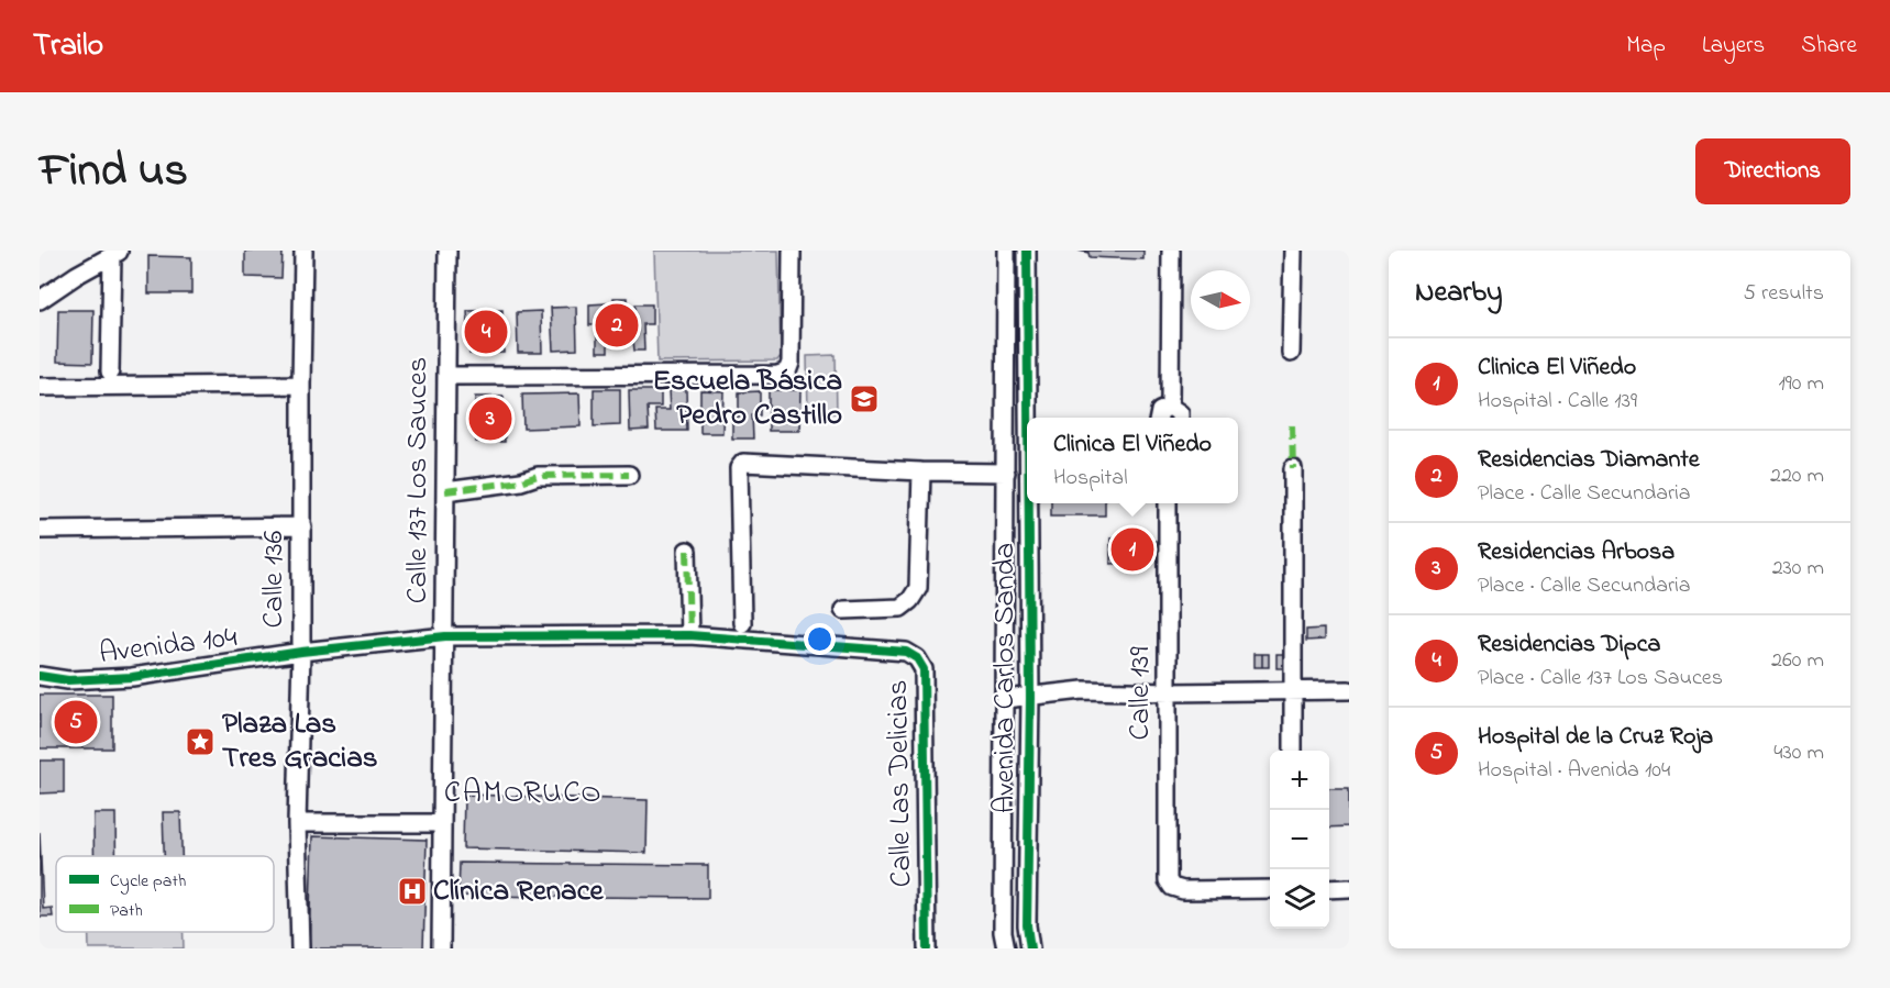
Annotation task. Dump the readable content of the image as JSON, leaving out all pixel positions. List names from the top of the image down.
{
  "streets": {
    "street": [
      "Calle 137 Los Sauces",
      "Calle 136",
      "Avenida 104",
      "Avenida Carlos Sanda",
      "Calle 139",
      "Calle Las Delicias"
    ]
  },
  "crossings": [
    ["Calle 137 Los Sauces", "Avenida 104"],
    ["Calle 137 Los Sauces", "Calle Las Delicias"],
    ["Calle 136", "Avenida 104"],
    ["Avenida 104", "Calle Las Delicias"]
  ],
  "districts": ["CAMORUCO"],
  "places": {
    "school or university": ["Escuela Básica Pedro Castillo"],
    "place": ["Plaza Las Tres Gracias"],
    "hospital": ["Clínica Renace"]
  },
  "legend": ["Cycle path", "Path"],
  "north": "right",
  "page": {
    "header": "Trailo",
    "nav": ["Map", "Layers", "Share"],
    "title": "Find us",
    "buttons": "Directions",
    "heading": ["Nearby", "5 results"],
    "pins": [
      "2",
      "4",
      "3",
      "1",
      "5"
    ],
    "list": [
      {
        "mark": "1",
        "name": "Clinica El Viñedo",
        "note": "Hospital · Calle 139",
        "value": "190 m"
      },
      {
        "mark": "2",
        "name": "Residencias Diamante",
        "note": "Place · Calle Secundaria",
        "value": "220 m"
      },
      {
        "mark": "3",
        "name": "Residencias Arbosa",
        "note": "Place · Calle Secundaria",
        "value": "230 m"
      },
      {
        "mark": "4",
        "name": "Residencias Dipca",
        "note": "Place · Calle 137 Los Sauces",
        "value": "260 m"
      },
      {
        "mark": "5",
        "name": "Hospital de la Cruz Roja",
        "note": "Hospital · Avenida 104",
        "value": "430 m"
      }
    ],
    "popup": ["Clinica El Viñedo", "Hospital"],
    "map_buttons": ["+", "−"]
  }
}
